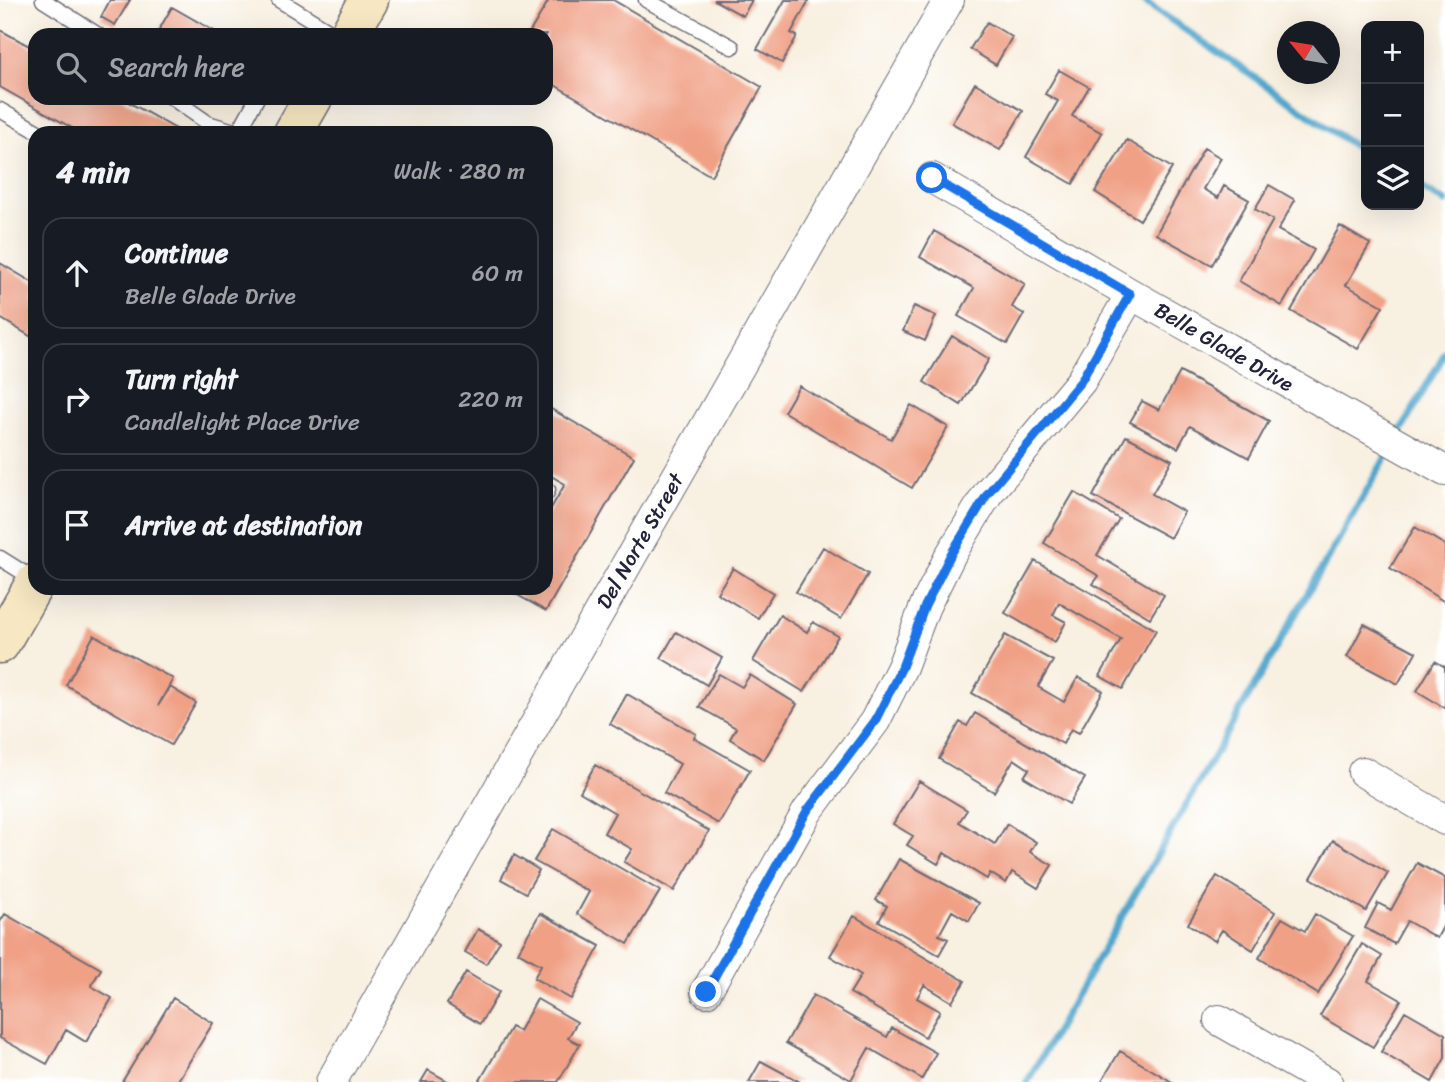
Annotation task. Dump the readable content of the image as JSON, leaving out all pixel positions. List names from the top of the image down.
{
  "streets": {
    "street": ["Belle Glade Drive", "Del Norte Street"]
  },
  "north": "top left",
  "page": {
    "map_buttons": ["+", "−"],
    "search": "Search here",
    "heading": ["4 min", "Walk · 280 m"],
    "list": [
      ["Continue", "Belle Glade Drive", "60 m"],
      ["Turn right", "Candlelight Place Drive", "220 m"],
      "Arrive at destination"
    ]
  }
}
